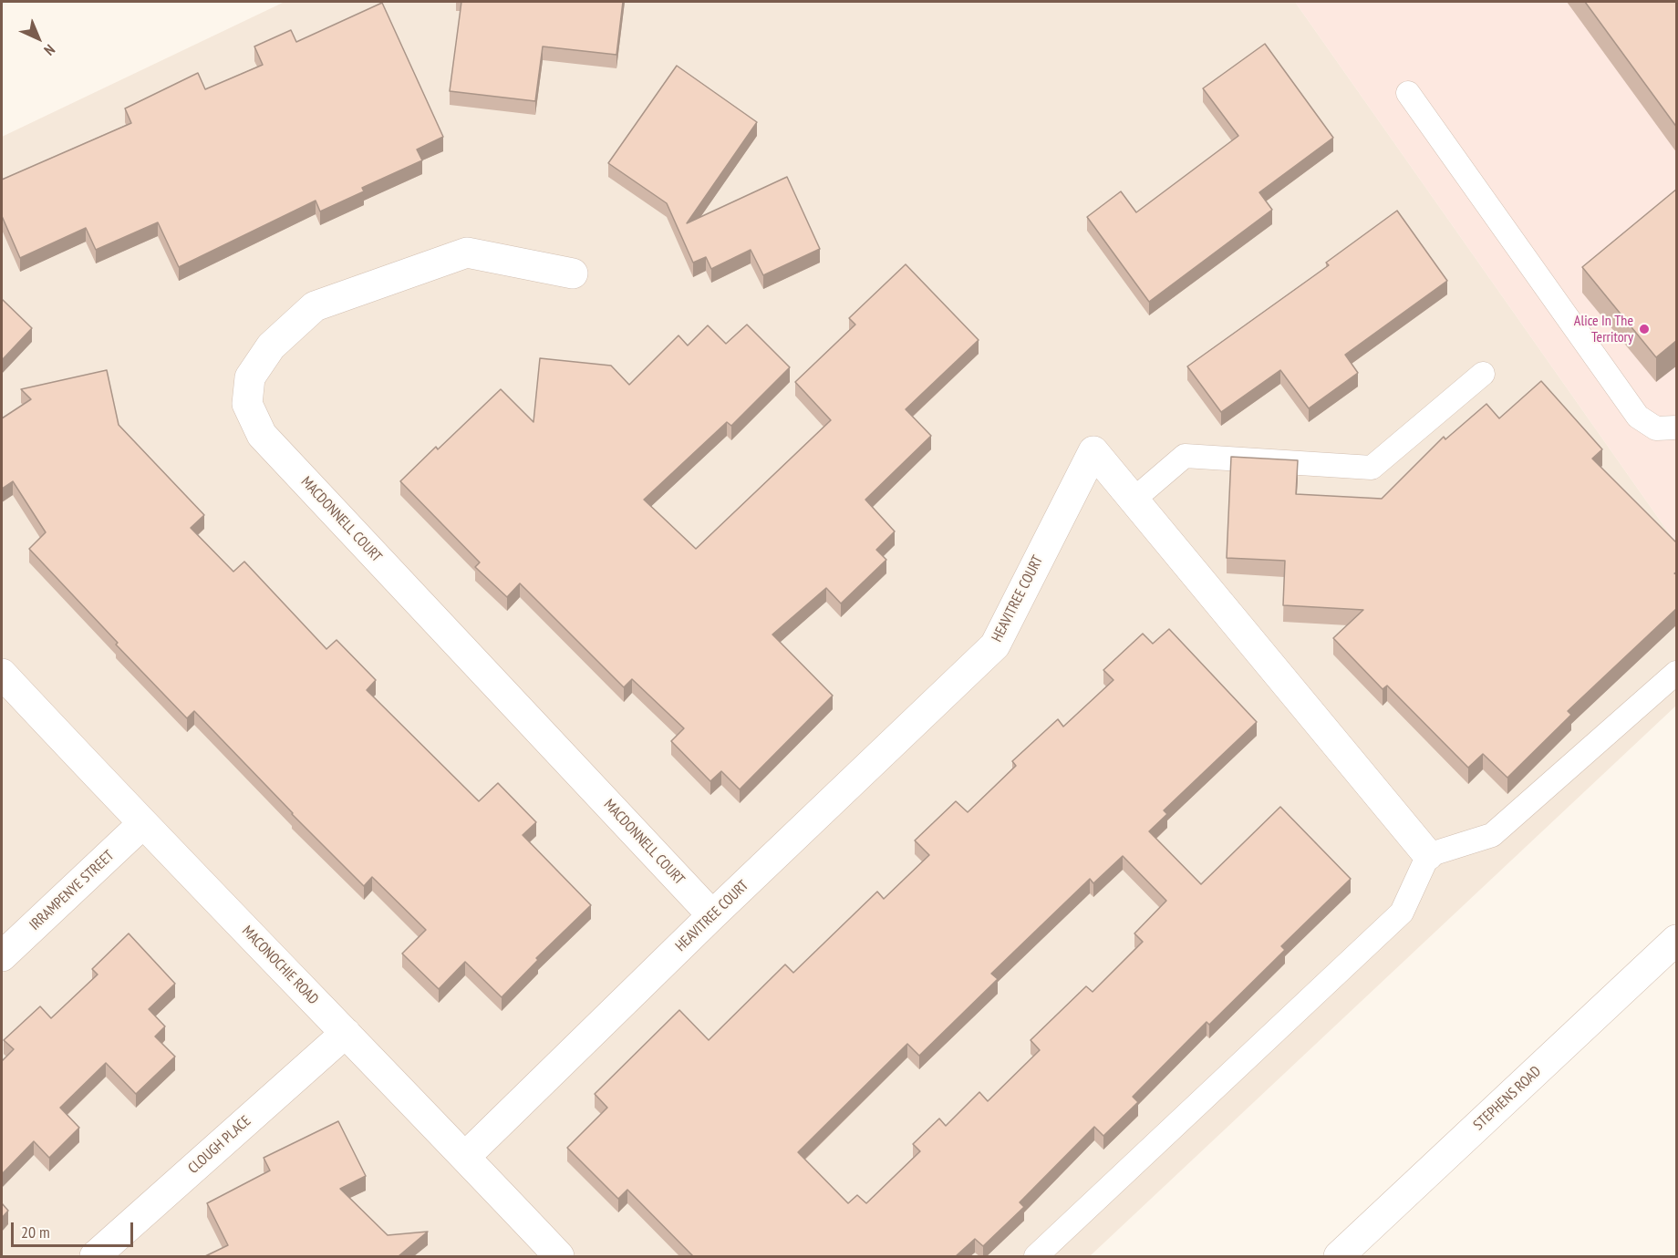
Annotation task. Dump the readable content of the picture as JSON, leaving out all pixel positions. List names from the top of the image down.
{
  "streets": {
    "street": [
      "MACDONNELL COURT",
      "HEAVITREE COURT",
      "IRRAMPENYE STREET",
      "MACONOCHIE ROAD",
      "STEPHENS ROAD",
      "CLOUGH PLACE"
    ]
  },
  "crossings": [
    ["MACDONNELL COURT", "HEAVITREE COURT"],
    ["HEAVITREE COURT", "MACONOCHIE ROAD"],
    ["IRRAMPENYE STREET", "MACONOCHIE ROAD"],
    ["MACONOCHIE ROAD", "CLOUGH PLACE"]
  ],
  "places": ["Alice In The Territory"],
  "scale_bar": "20 m",
  "north": "bottom right"
}
